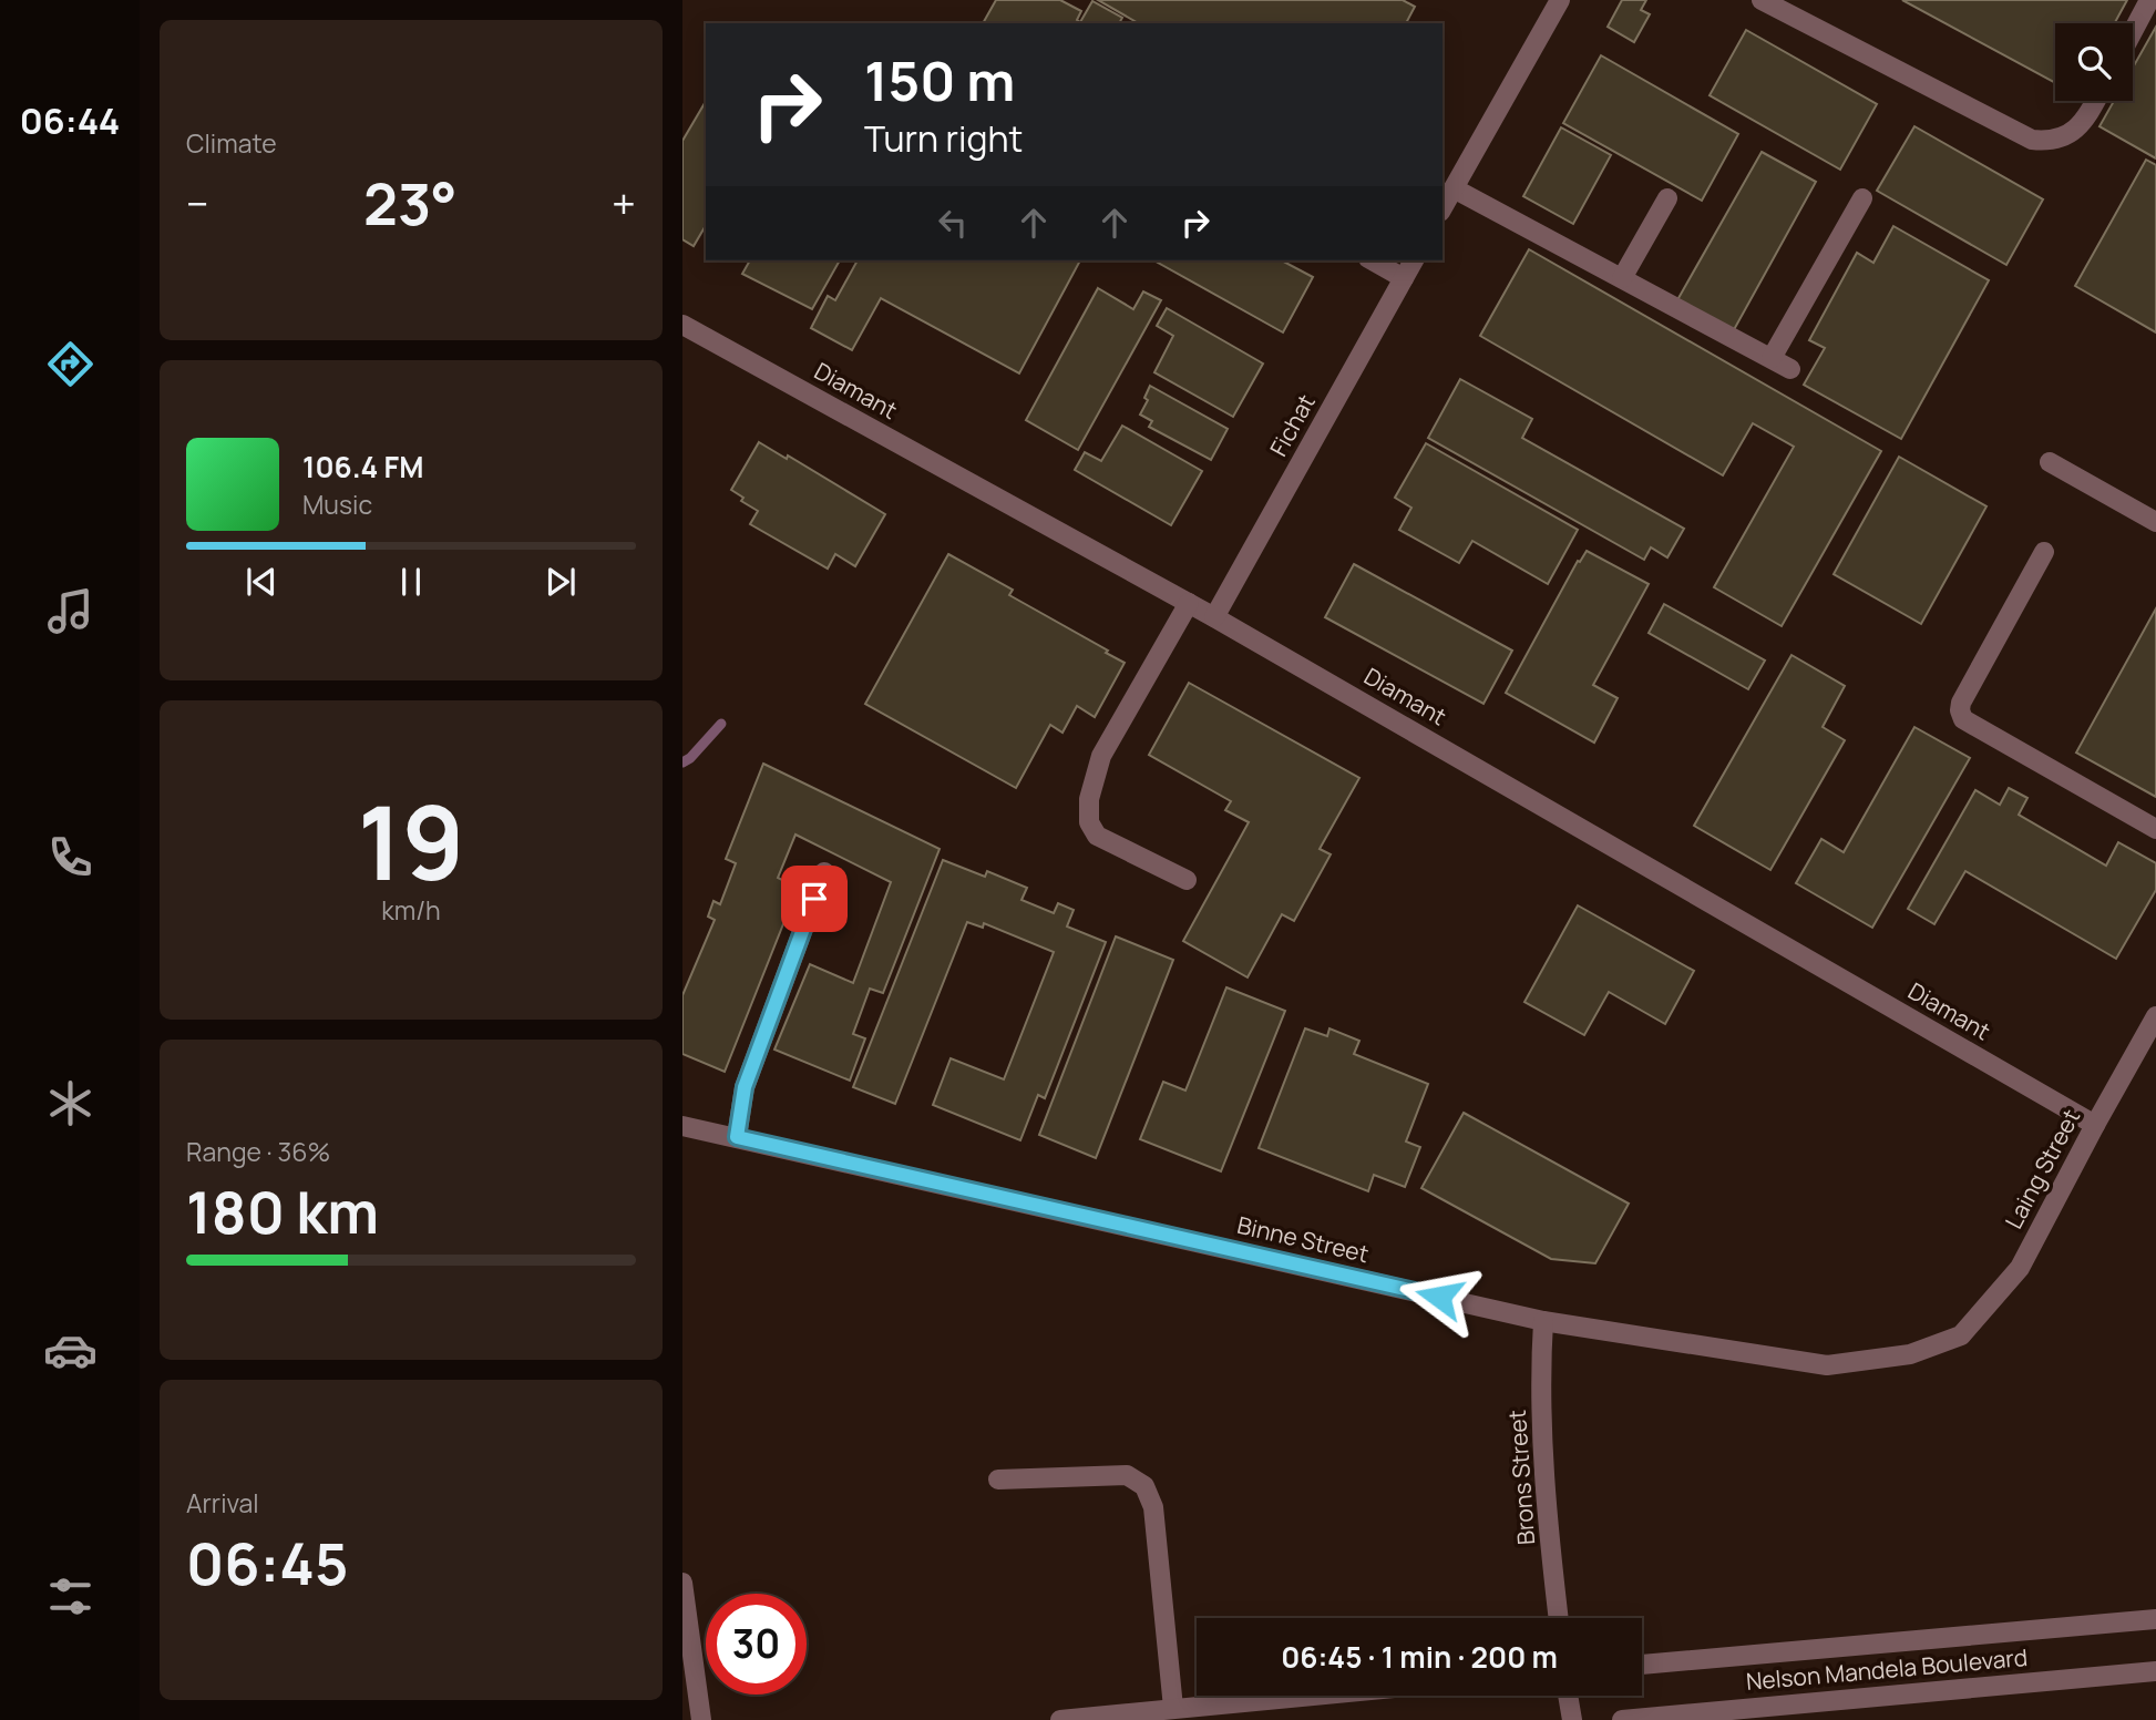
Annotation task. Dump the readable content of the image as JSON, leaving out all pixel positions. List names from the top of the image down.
{
  "streets": {
    "street": [
      "Diamant",
      "Fichat",
      "Laing Street",
      "Binne Street",
      "Brons Street",
      "Nelson Mandela Boulevard"
    ]
  },
  "crossings": [
    ["Diamant", "Fichat"],
    ["Diamant", "Laing Street"],
    ["Laing Street", "Binne Street"],
    ["Binne Street", "Brons Street"]
  ],
  "page": {
    "tabs": "06:44",
    "tile": [
      "Climate",
      ["19", "km/h"],
      ["Range · 36%", "180 km"],
      ["Arrival", "06:45"]
    ],
    "turn": ["150 m", "Turn right"],
    "heat": ["−", "23°", "+"],
    "song": ["106.4 FM", "Music"],
    "limit": "30",
    "trip": "06:45 · 1 min · 200 m"
  }
}
